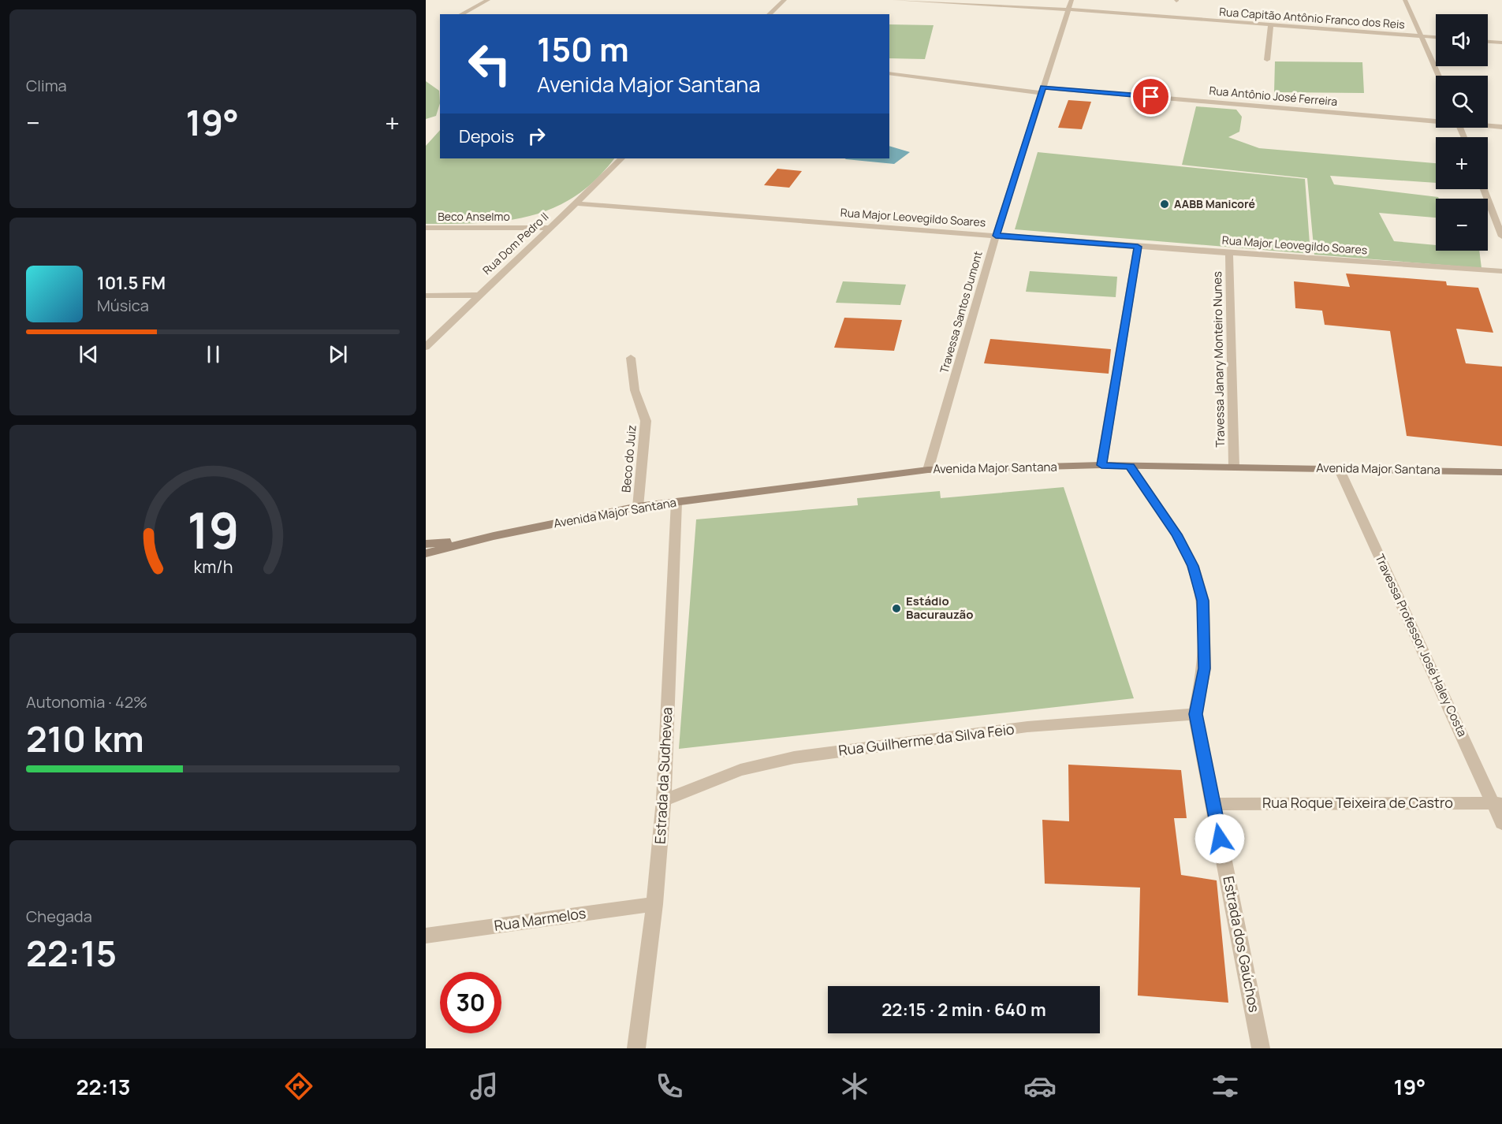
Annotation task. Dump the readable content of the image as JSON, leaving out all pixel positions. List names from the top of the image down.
{
  "streets": {
    "street": [
      "Rua Capitão Antônio Franco dos Reis",
      "Rua Antônio José Ferreira",
      "Beco Anselmo",
      "Rua Major Leovegildo Soares",
      "Rua Dom Pedro II",
      "Travessa Santos Dumont",
      "Travessa Janary Monteiro Nunes",
      "Beco do Juiz",
      "Avenida Major Santana",
      "Travessa Professor José Haley Costa",
      "Rua Guilherme da Silva Feio",
      "Estrada da Sudhevea",
      "Rua Roque Teixeira de Castro",
      "Rua Marmelos",
      "Estrada dos Gaúchos"
    ]
  },
  "crossings": [
    ["Rua Capitão Antônio Franco dos Reis", "Travessa Santos Dumont"],
    ["Rua Antônio José Ferreira", "Travessa Santos Dumont"],
    ["Beco Anselmo", "Rua Dom Pedro II"],
    ["Rua Major Leovegildo Soares", "Rua Dom Pedro II"],
    ["Rua Major Leovegildo Soares", "Travessa Santos Dumont"],
    ["Rua Major Leovegildo Soares", "Travessa Janary Monteiro Nunes"],
    ["Travessa Santos Dumont", "Avenida Major Santana"],
    ["Travessa Janary Monteiro Nunes", "Avenida Major Santana"],
    ["Beco do Juiz", "Avenida Major Santana"],
    ["Avenida Major Santana", "Travessa Professor José Haley Costa"],
    ["Avenida Major Santana", "Estrada da Sudhevea"],
    ["Avenida Major Santana", "Estrada dos Gaúchos"],
    ["Travessa Professor José Haley Costa", "Rua Roque Teixeira de Castro"],
    ["Rua Guilherme da Silva Feio", "Estrada da Sudhevea"],
    ["Rua Guilherme da Silva Feio", "Estrada dos Gaúchos"],
    ["Estrada da Sudhevea", "Rua Marmelos"],
    ["Rua Roque Teixeira de Castro", "Estrada dos Gaúchos"]
  ],
  "places": ["AABB Manicoré", "Estádio Bacurauzão"],
  "page": {
    "tile": [
      "Clima",
      ["Autonomia · 42%", "210 km"],
      ["Chegada", "22:15"]
    ],
    "map_buttons": ["+", "−"],
    "turn": ["150 m", "Avenida Major Santana"],
    "heat": ["−", "19°", "+"],
    "then": "Depois",
    "song": ["101.5 FM", "Música"],
    "limit": "30",
    "trip": "22:15 · 2 min · 640 m",
    "tabs": ["22:13", "19°"],
    "gauge": ["19", "km/h"]
  }
}
